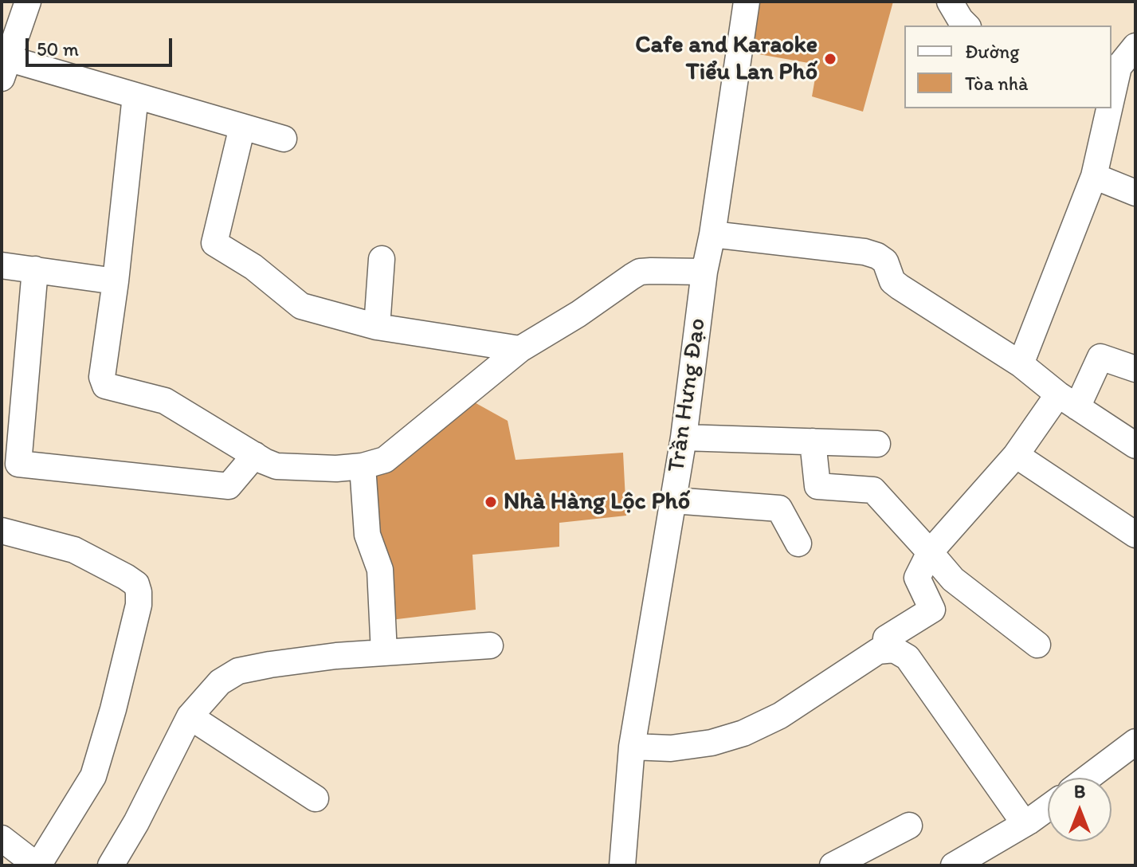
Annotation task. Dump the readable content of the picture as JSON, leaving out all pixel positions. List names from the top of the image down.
{
  "streets": {
    "street": ["Trần Hưng Đạo"]
  },
  "places": ["Cafe and Karaoke Tiểu Lan Phố", "Nhà Hàng Lộc Phố"],
  "legend": ["Đường", "Tòa nhà"],
  "scale_bar": "50 m",
  "north": "top"
}
